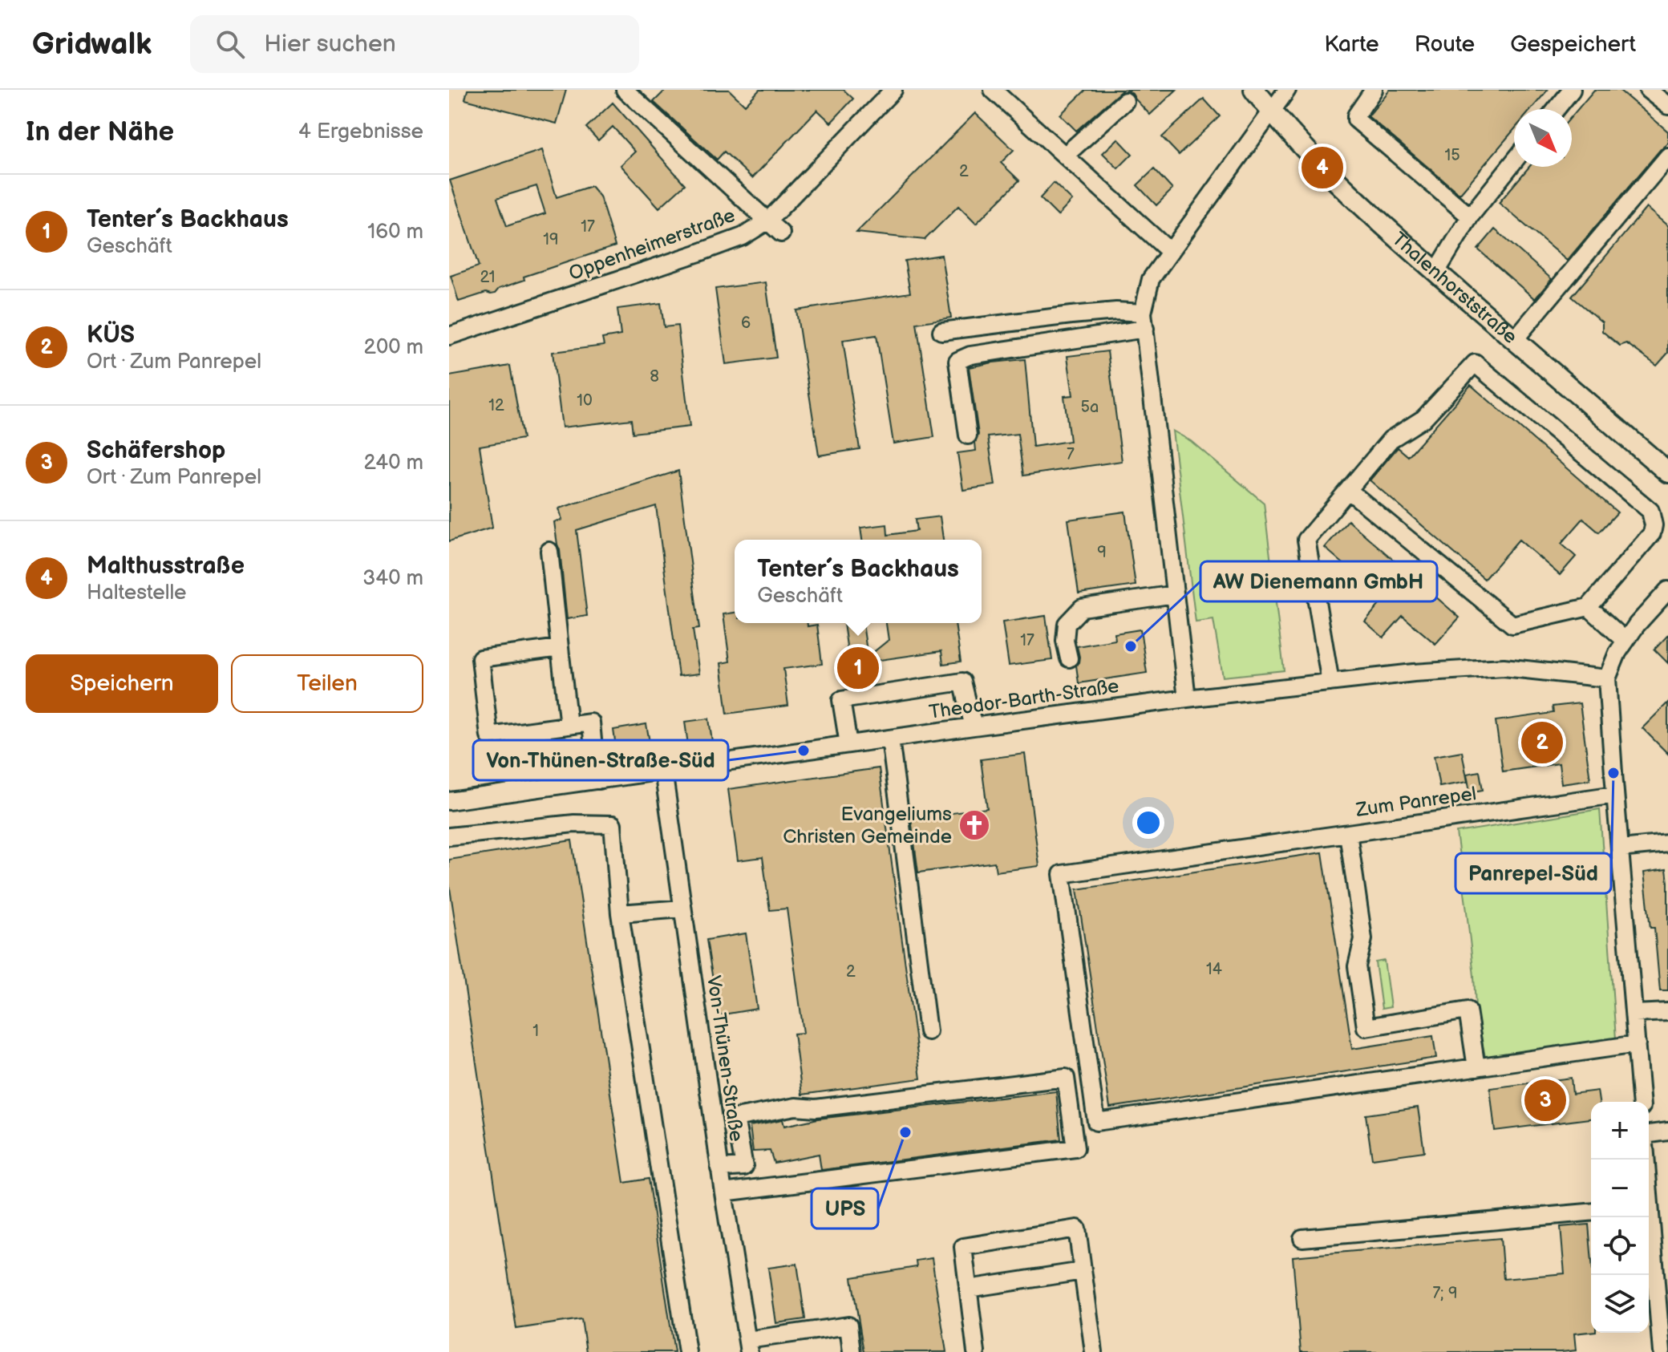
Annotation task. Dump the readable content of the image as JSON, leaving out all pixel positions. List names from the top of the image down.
{
  "streets": {
    "main road": ["Thalenhorststraße"],
    "street": [
      "Oppenheimerstraße",
      "Theodor-Barth-Straße",
      "Zum Panrepel",
      "Von-Thünen-Straße"
    ]
  },
  "crossings": [
    ["Theodor-Barth-Straße", "Von-Thünen-Straße"]
  ],
  "places": {
    "other": [
      "AW Dienemann GmbH",
      "Von-Thünen-Straße-Süd",
      "Panrepel-Süd",
      "UPS"
    ],
    "church": ["Evangeliums Christen Gemeinde"]
  },
  "house_numbers": [
    "15",
    "2",
    "17",
    "19",
    "21",
    "6",
    "8",
    "10",
    "12",
    "5a",
    "7",
    "9",
    "17",
    "14",
    "2",
    "1",
    "7; 9"
  ],
  "north": "bottom right",
  "page": {
    "header": "Gridwalk",
    "search": "Hier suchen",
    "nav": ["Karte", "Route", "Gespeichert"],
    "heading": ["In der Nähe", "4 Ergebnisse"],
    "pins": [
      "4",
      "1",
      "2",
      "3"
    ],
    "list": [
      {
        "mark": "1",
        "name": "Tenter´s Backhaus",
        "note": "Geschäft",
        "value": "160 m"
      },
      {
        "mark": "2",
        "name": "KÜS",
        "note": "Ort · Zum Panrepel",
        "value": "200 m"
      },
      {
        "mark": "3",
        "name": "Schäfershop",
        "note": "Ort · Zum Panrepel",
        "value": "240 m"
      },
      {
        "mark": "4",
        "name": "Malthusstraße",
        "note": "Haltestelle",
        "value": "340 m"
      }
    ],
    "popup": ["Tenter´s Backhaus", "Geschäft"],
    "buttons": ["Speichern", "Teilen"],
    "map_buttons": ["+", "−"]
  }
}
